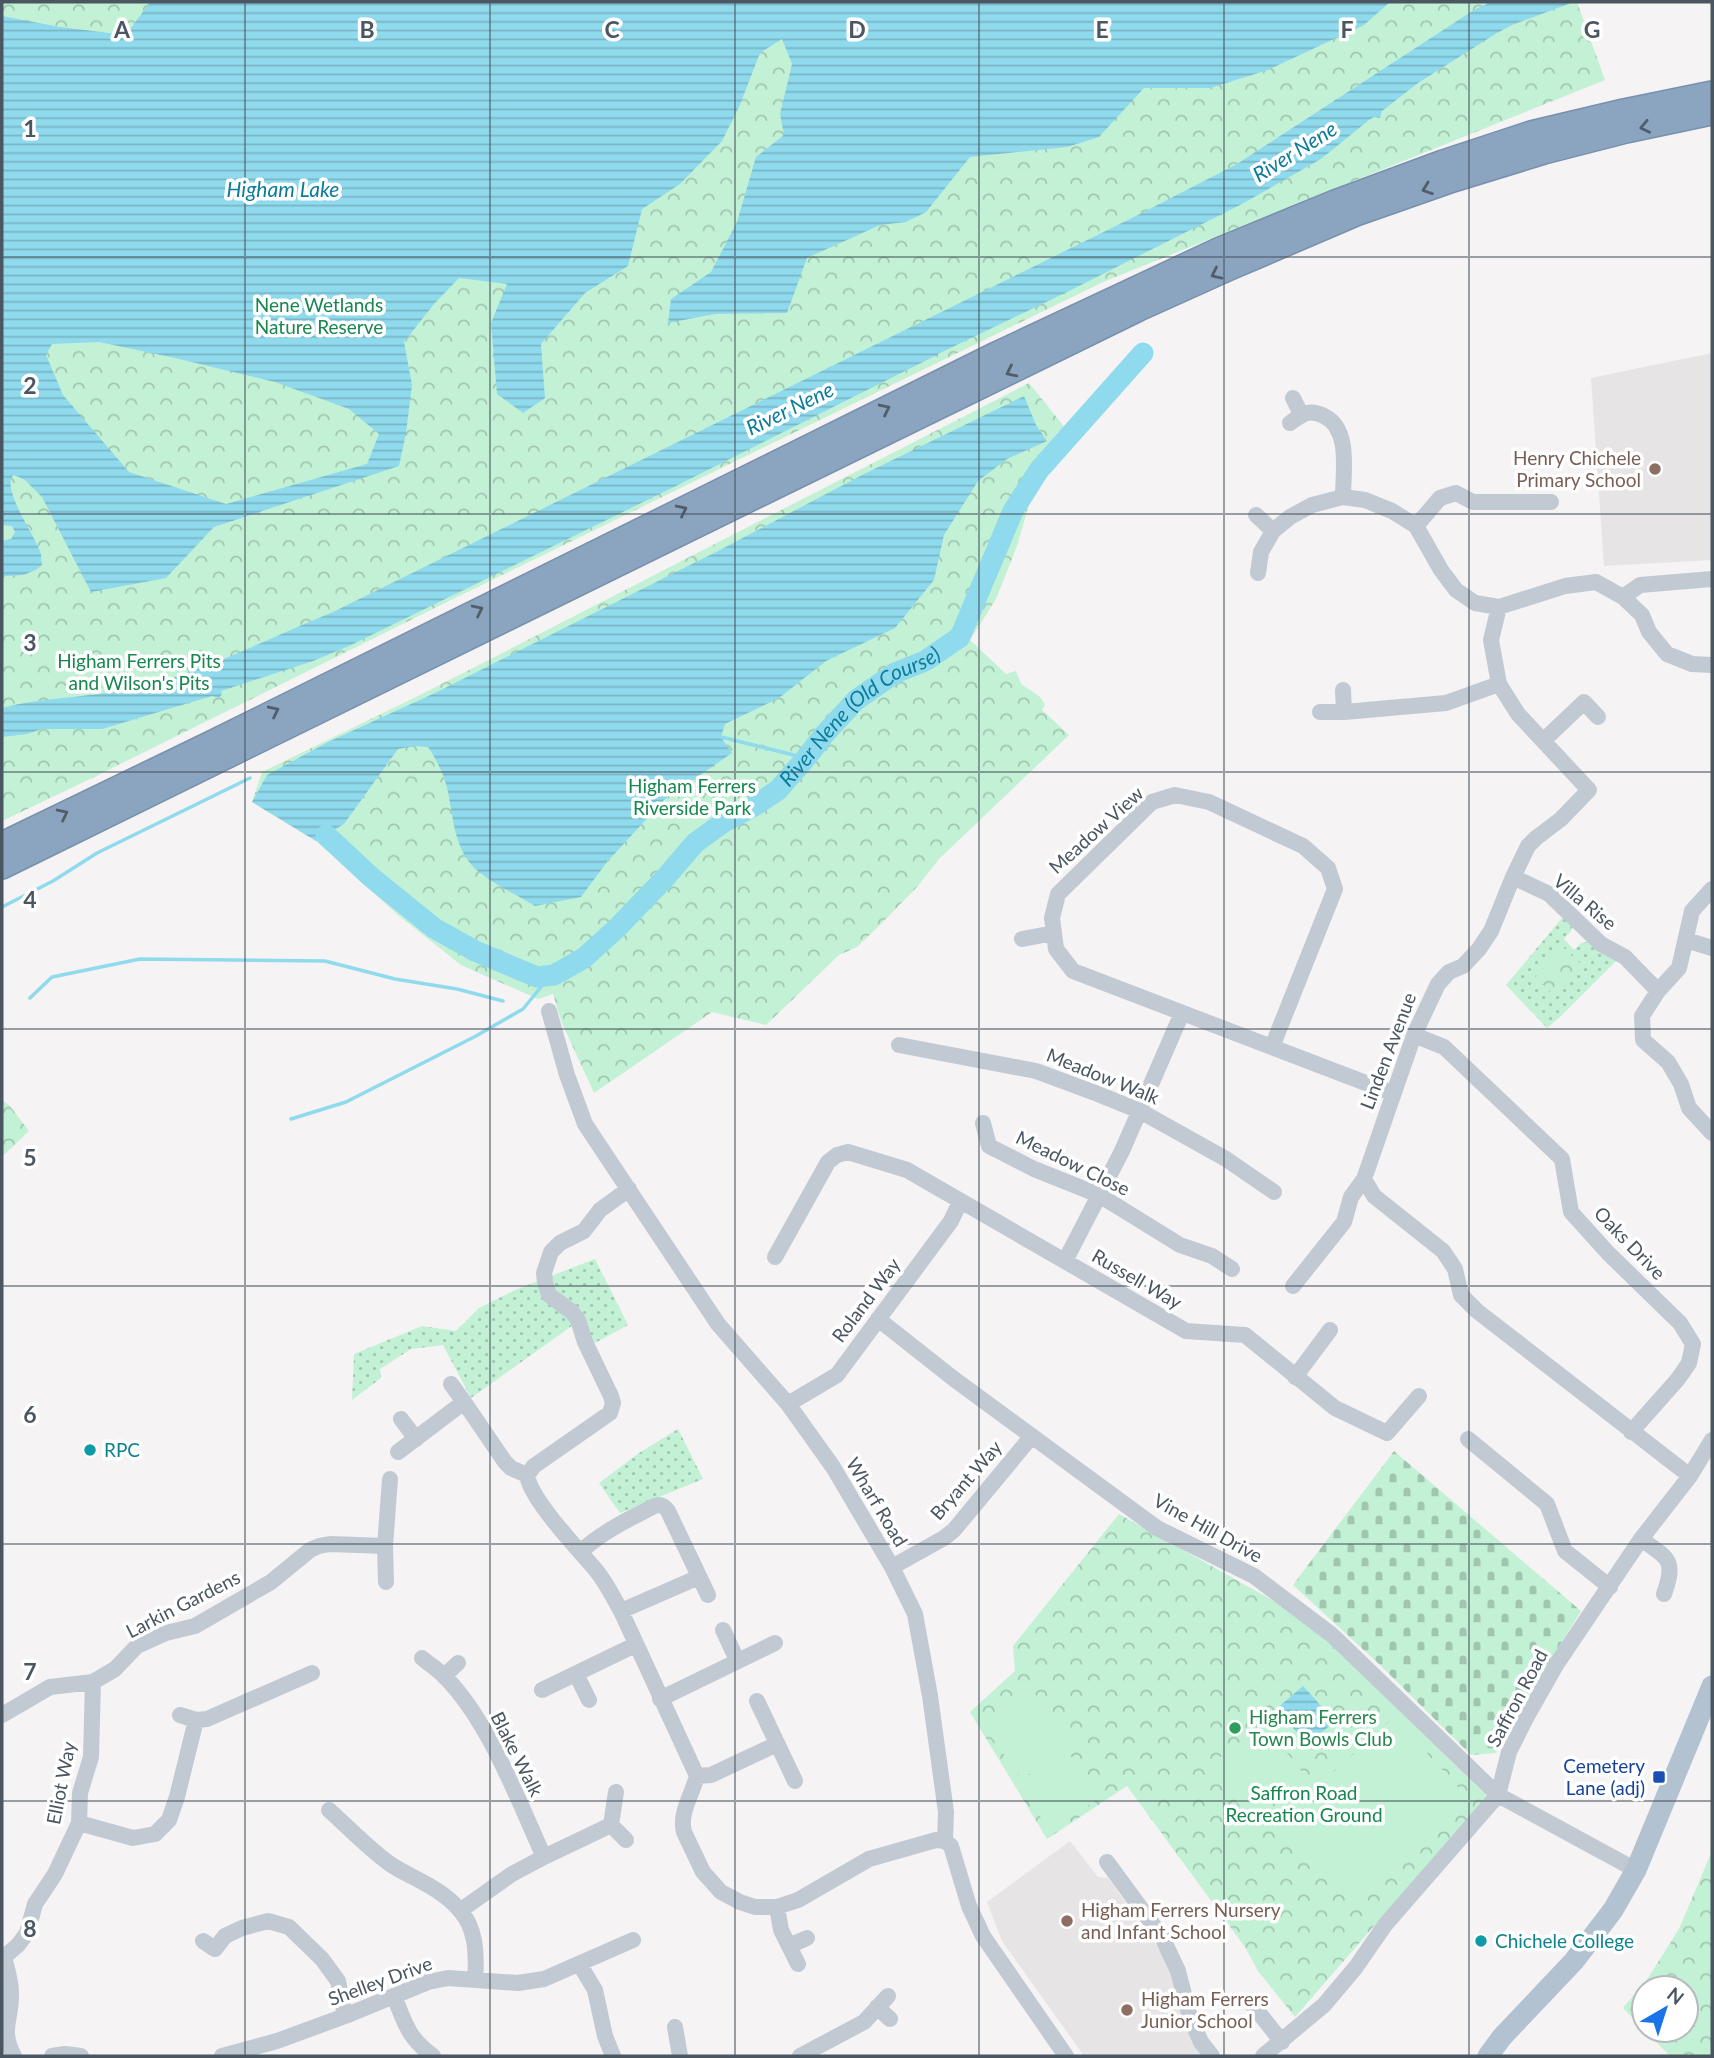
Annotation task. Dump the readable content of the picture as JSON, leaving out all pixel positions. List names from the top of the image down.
{
  "streets": {
    "street": [
      "Meadow View",
      "Villa Rise",
      "Linden Avenue",
      "Meadow Walk",
      "Meadow Close",
      "Oaks Drive",
      "Russell Way",
      "Roland Way",
      "Bryant Way",
      "Wharf Road",
      "Vine Hill Drive",
      "Larkin Gardens",
      "Saffron Road",
      "Blake Walk",
      "Elliot Way",
      "Shelley Drive"
    ]
  },
  "crossings": [
    ["Meadow View", "Linden Avenue"],
    ["Villa Rise", "Linden Avenue"],
    ["Linden Avenue", "Oaks Drive"],
    ["Russell Way", "Roland Way"],
    ["Roland Way", "Wharf Road"],
    ["Roland Way", "Vine Hill Drive"],
    ["Bryant Way", "Wharf Road"],
    ["Bryant Way", "Vine Hill Drive"],
    ["Vine Hill Drive", "Saffron Road"],
    ["Larkin Gardens", "Elliot Way"]
  ],
  "water": ["River Nene", "Higham Lake", "River Nene (Old Course)"],
  "parks": [
    "Nene Wetlands Nature Reserve",
    "Higham Ferrers Pits and Wilson's Pits",
    "Higham Ferrers Riverside Park",
    "Saffron Road Recreation Ground"
  ],
  "places": {
    "other": [
      "Henry Chichele Primary School",
      "RPC",
      "Higham Ferrers Town Bowls Club",
      "Higham Ferrers Nursery and Infant School",
      "Chichele College",
      "Higham Ferrers Junior School"
    ],
    "transit": ["Cemetery Lane (adj)"]
  },
  "north": "top right",
  "grid": {
    "columns": [
      "A",
      "B",
      "C",
      "D",
      "E",
      "F",
      "G"
    ],
    "rows": [
      "1",
      "2",
      "3",
      "4",
      "5",
      "6",
      "7",
      "8"
    ]
  }
}
